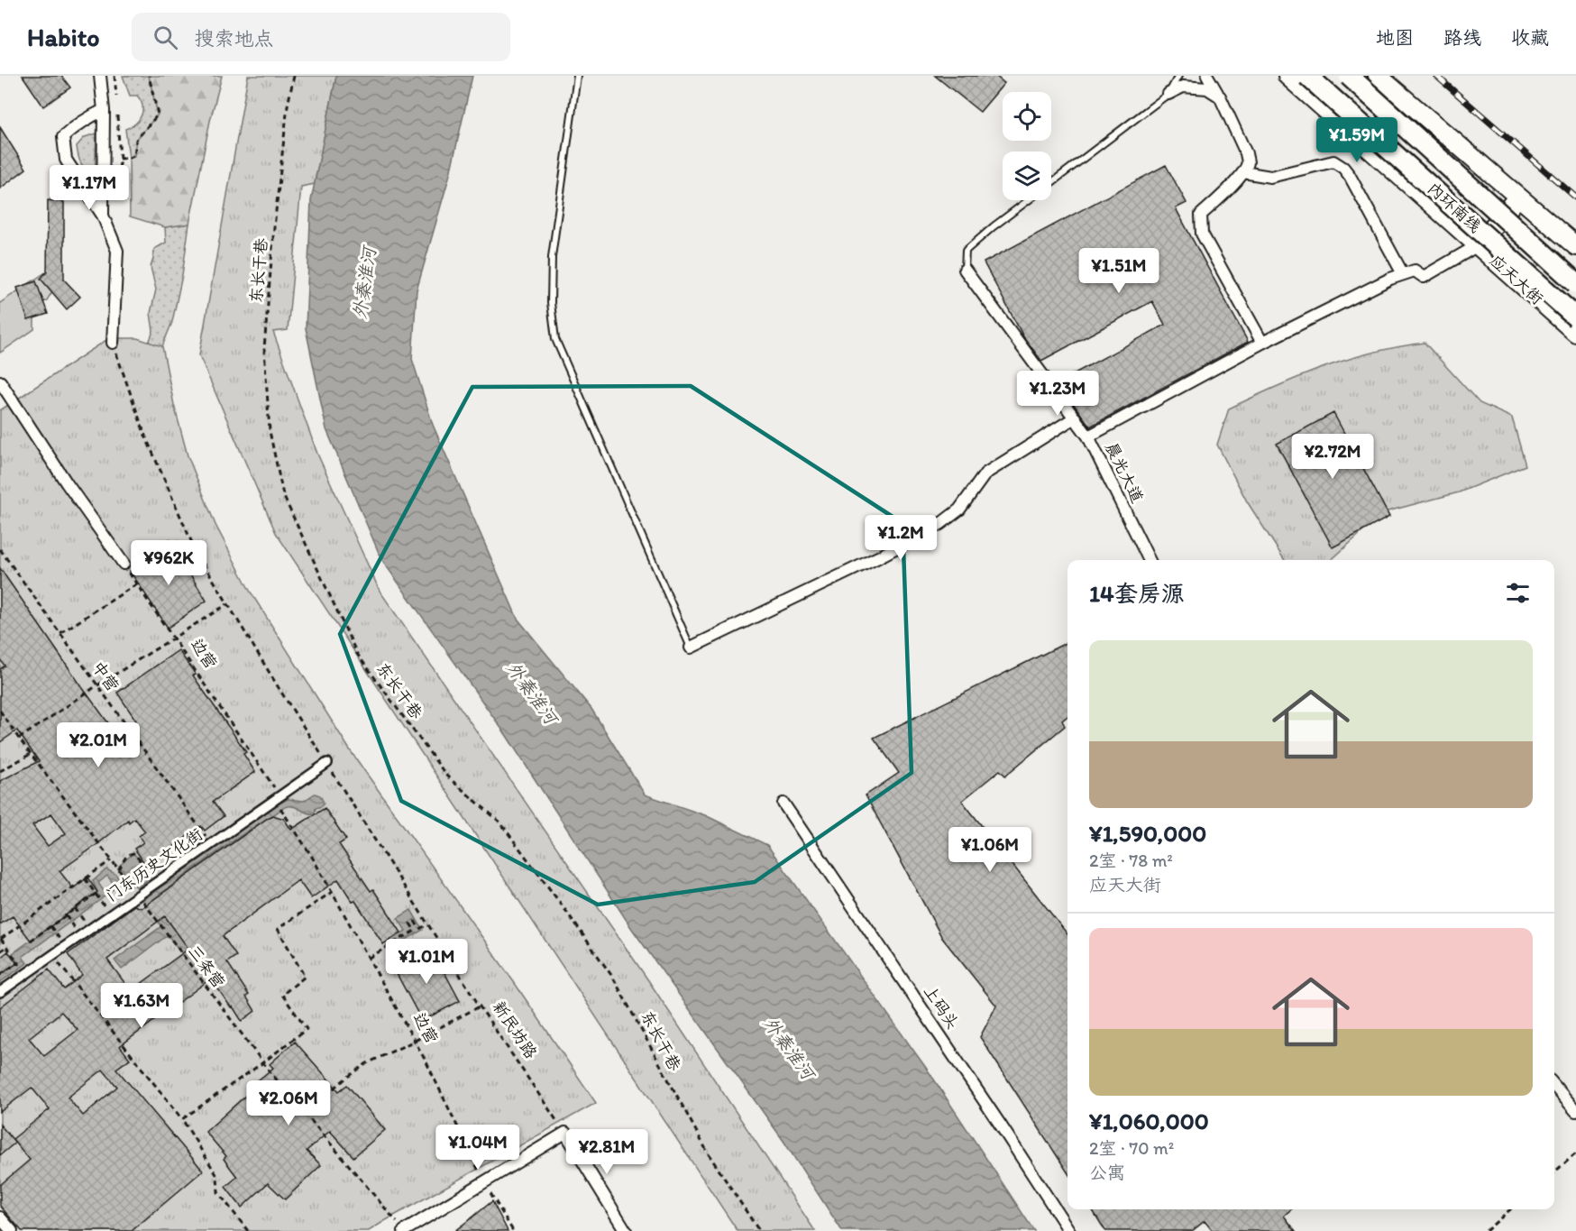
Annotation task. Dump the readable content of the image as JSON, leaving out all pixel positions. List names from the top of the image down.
{
  "streets": {
    "highway": ["内环南线"],
    "main road": ["应天大街"],
    "street": ["晨光大道", "门东历史文化街", "上码头"],
    "path": [
      "东长干巷",
      "边营",
      "中营",
      "三条营",
      "新民坊路"
    ]
  },
  "crossings": [
    ["边营", "中营"],
    ["边营", "门东历史文化街"],
    ["中营", "门东历史文化街"],
    ["门东历史文化街", "三条营"],
    ["门东历史文化街", "新民坊路"]
  ],
  "water": ["外秦淮河"],
  "page": {
    "header": "Habito",
    "search": "搜索地点",
    "nav": ["地图", "路线", "收藏"],
    "price": [
      "¥1.59M",
      "¥1.17M",
      "¥1.51M",
      "¥1.23M",
      "¥2.72M",
      "¥1.2M",
      "¥962K",
      "¥2.01M",
      "¥1.06M",
      "¥1.01M",
      "¥1.63M",
      "¥2.06M",
      "¥1.04M",
      "¥2.81M"
    ],
    "heading": "14套房源",
    "list": [
      {
        "name": "¥1,590,000",
        "note": "2室 · 78 m² · 应天大街"
      },
      {
        "name": "¥1,060,000",
        "note": "2室 · 70 m² · 公寓"
      }
    ]
  }
}
